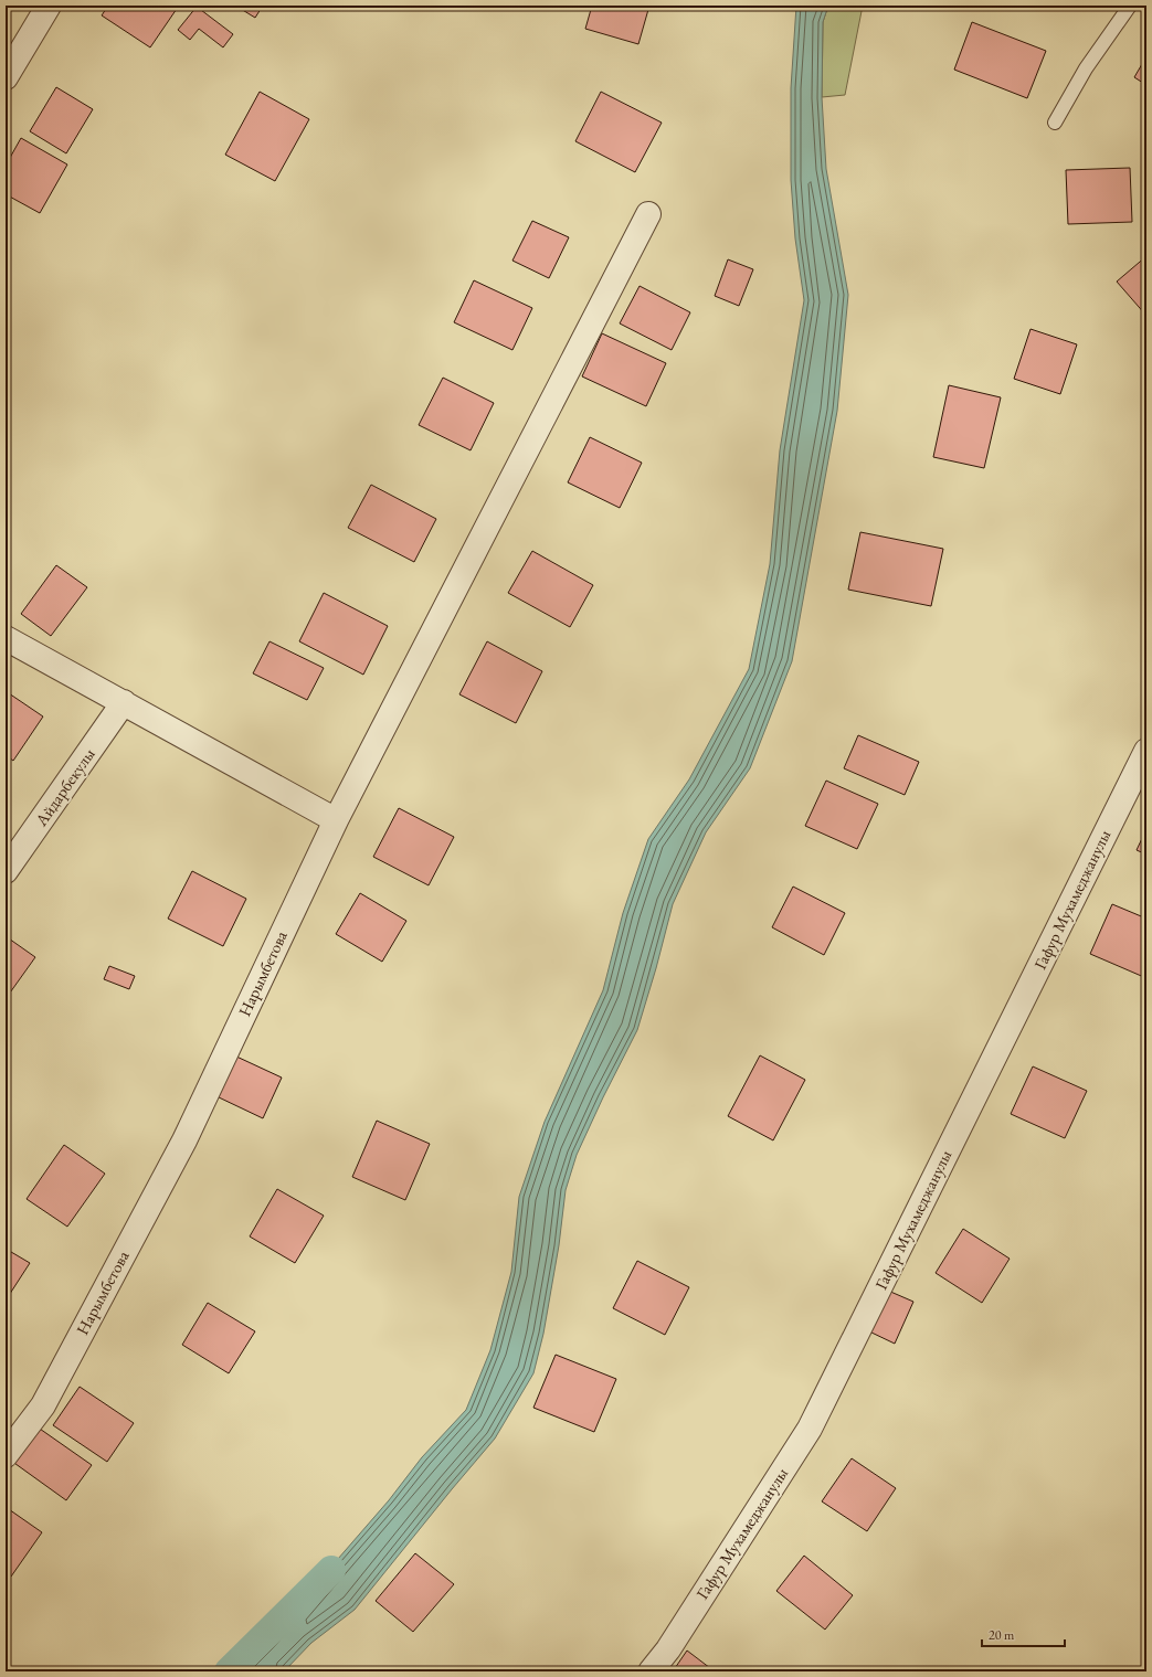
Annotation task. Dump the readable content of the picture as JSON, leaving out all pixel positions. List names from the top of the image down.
{
  "streets": {
    "street": ["Айдарбекулы", "Гафур Мухамеджанулы", "Нарымбетова"]
  },
  "scale_bar": "20 m"
}
